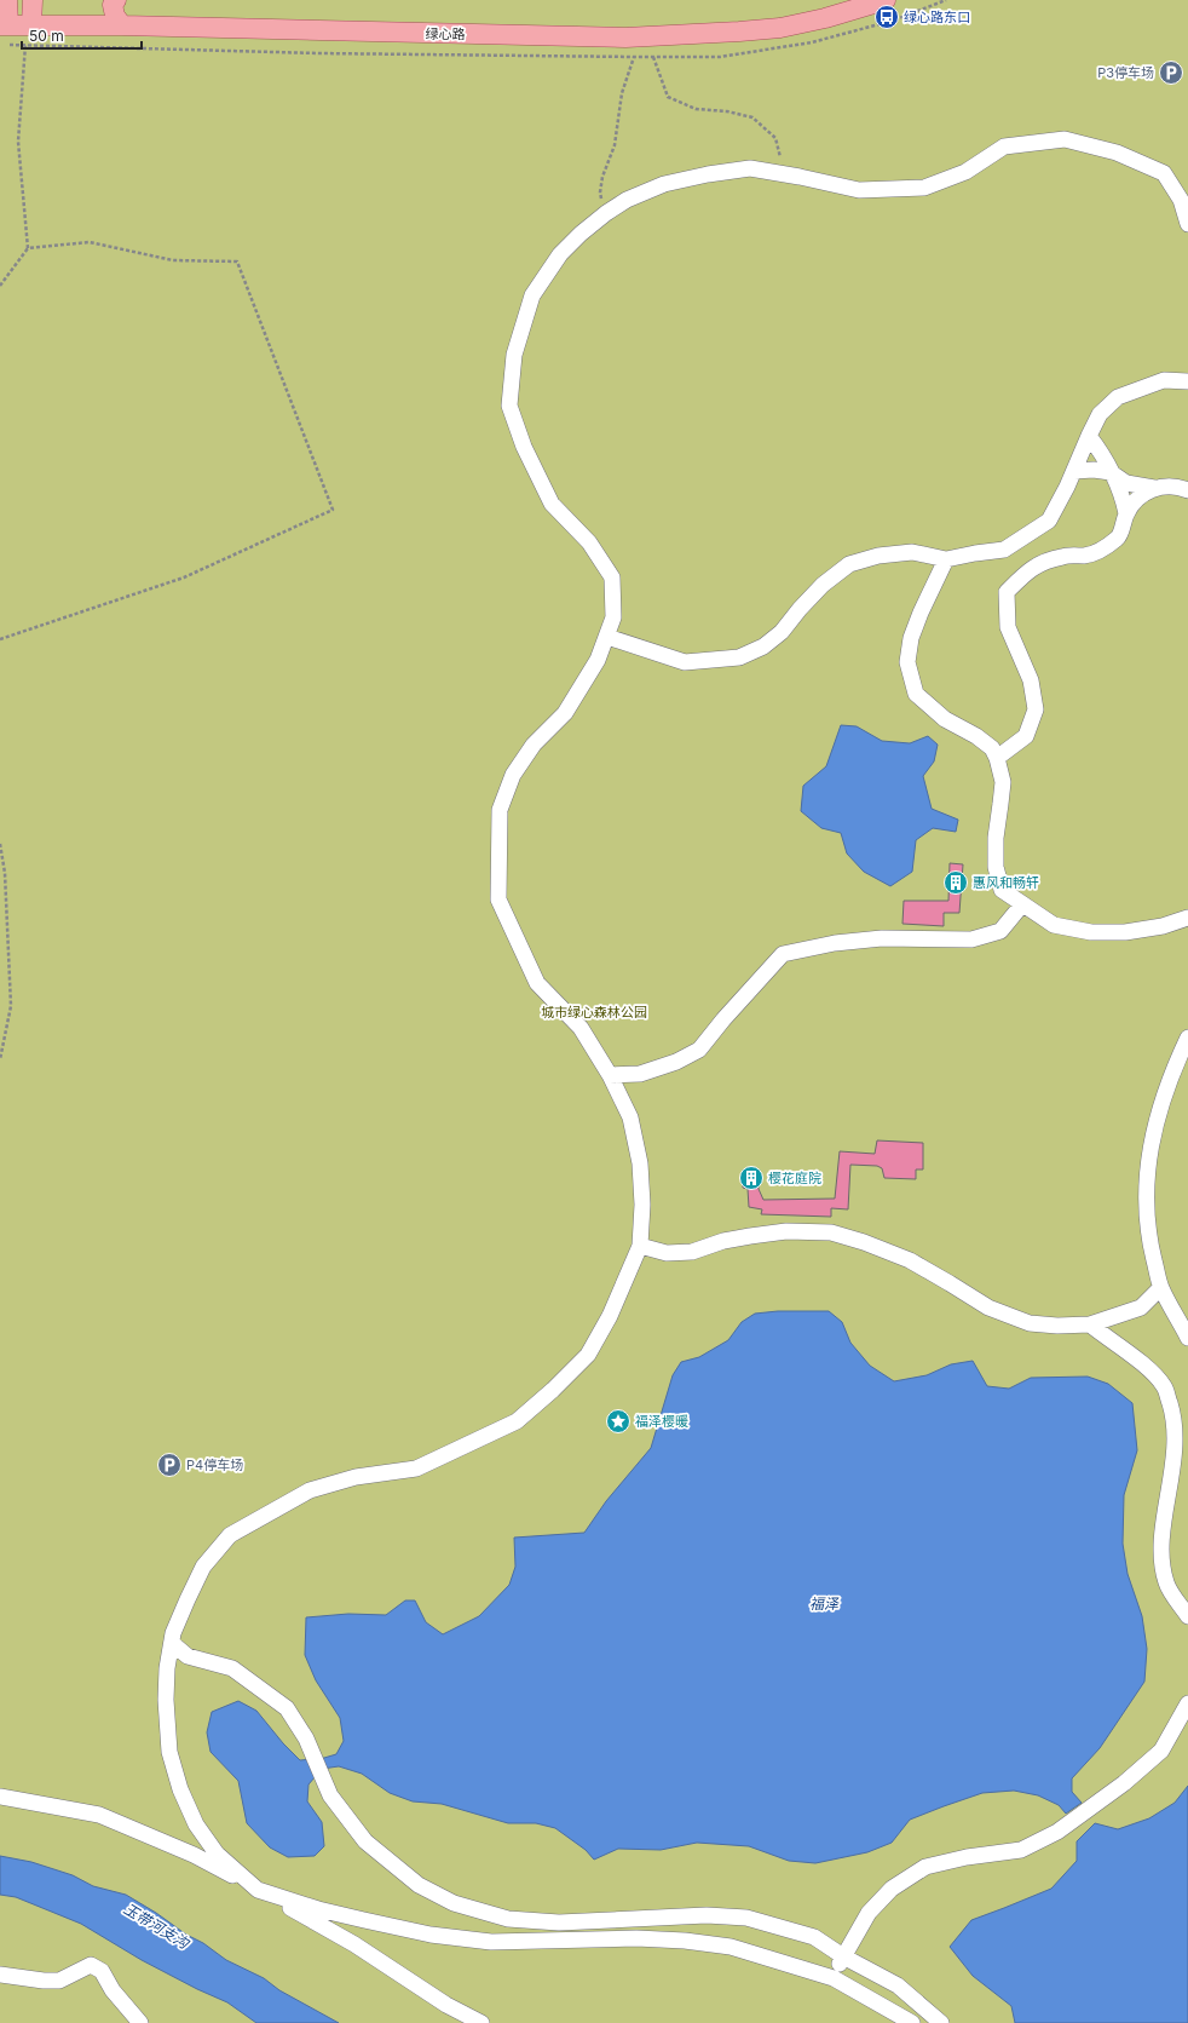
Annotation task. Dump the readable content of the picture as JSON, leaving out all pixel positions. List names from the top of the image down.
{
  "streets": {
    "main road": ["绿心路"]
  },
  "water": ["福泽", "玉带河支沟"],
  "parks": ["城市绿心森林公园"],
  "places": {
    "bus stop": ["绿心路东口"],
    "parking": ["P3停车场", "P4停车场"],
    "building": ["惠风和畅轩", "樱花庭院"],
    "place": ["福泽樱暖"]
  },
  "scale_bar": "50 m"
}
